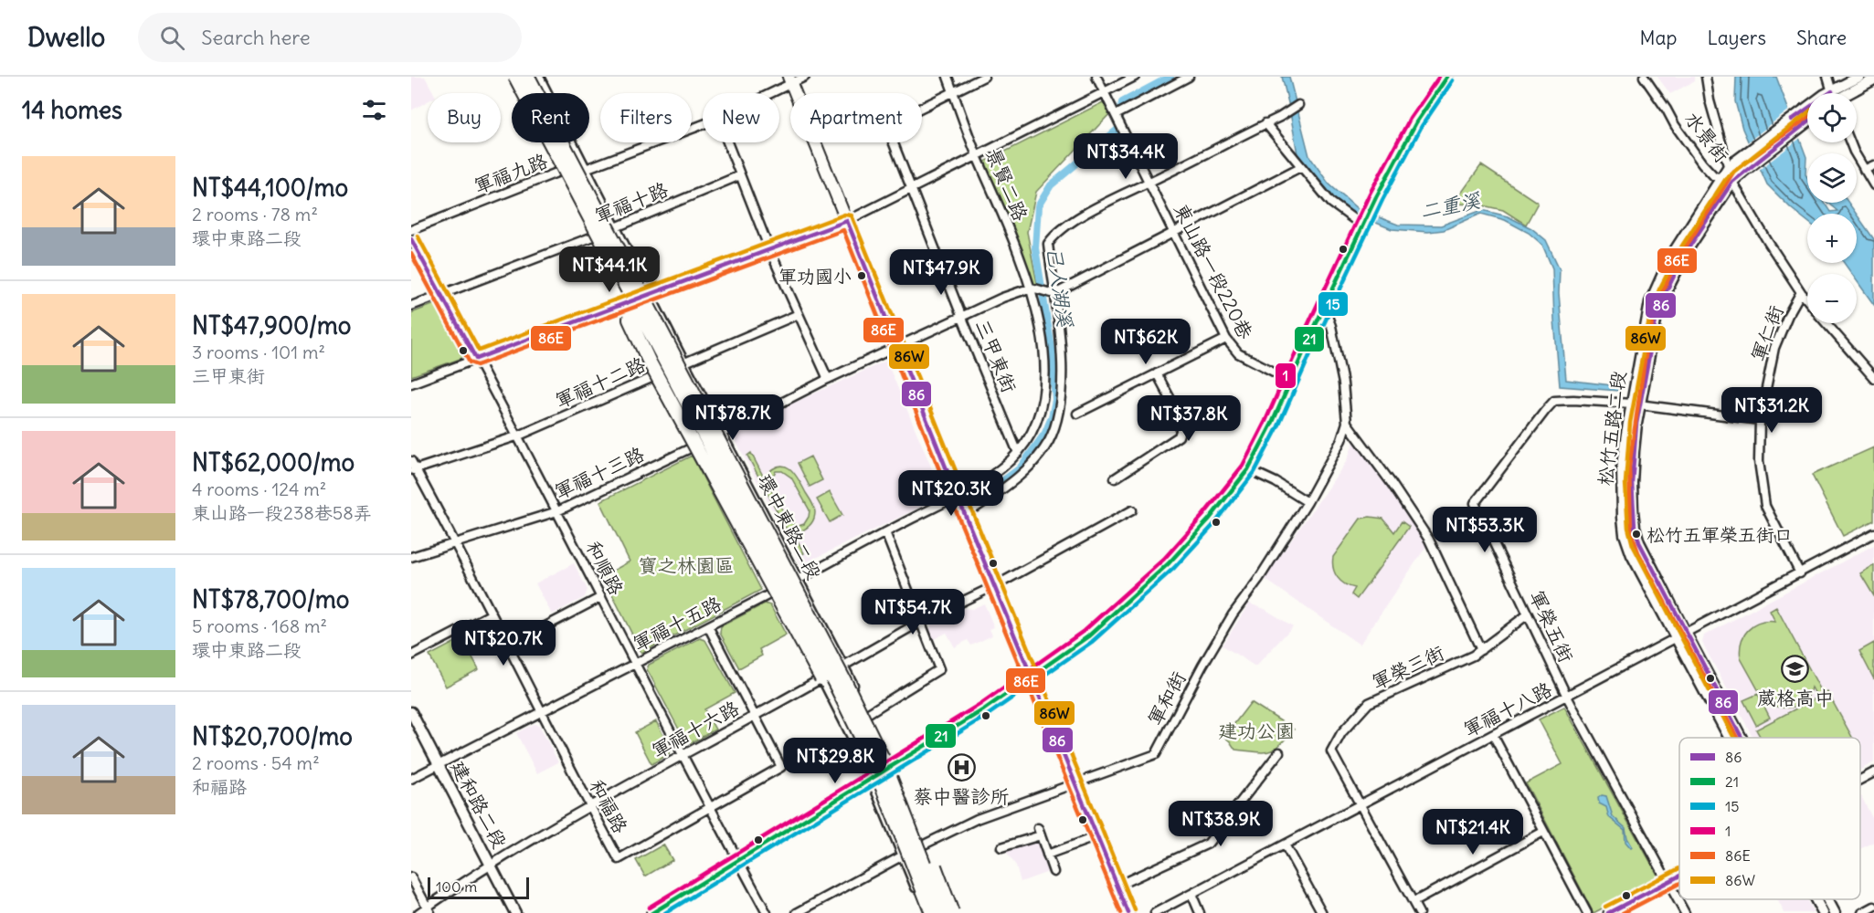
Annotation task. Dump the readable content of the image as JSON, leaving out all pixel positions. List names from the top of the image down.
{
  "streets": {
    "street": [
      "水景街",
      "軍福九路",
      "景賢二路",
      "軍福十路",
      "東山路一段220巷",
      "軍仁街",
      "三甲東街",
      "軍福十二路",
      "松竹五路二段",
      "軍福十三路",
      "環中東路二段",
      "和順路",
      "軍福十五路",
      "軍榮五街",
      "軍榮三街",
      "軍和街",
      "軍福十八路",
      "軍福十六路",
      "建和路二段",
      "和福路"
    ]
  },
  "crossings": [
    ["水景街", "松竹五路二段"],
    ["軍福九路", "環中東路二段"],
    ["景賢二路", "三甲東街"],
    ["景賢二路", "軍福十三路"],
    ["景賢二路", "軍福十五路"],
    ["軍福十路", "環中東路二段"],
    ["軍福十路", "和順路"],
    ["軍仁街", "軍榮五街"],
    ["軍仁街", "軍福十八路"],
    ["三甲東街", "軍福十三路"],
    ["軍福十二路", "環中東路二段"],
    ["軍福十二路", "和順路"],
    ["軍福十二路", "和福路"],
    ["松竹五路二段", "軍榮五街"],
    ["松竹五路二段", "軍福十八路"],
    ["軍福十三路", "環中東路二段"],
    ["軍福十三路", "和順路"],
    ["軍福十三路", "和福路"],
    ["環中東路二段", "軍福十五路"],
    ["環中東路二段", "軍和街"],
    ["環中東路二段", "軍福十六路"],
    ["和順路", "軍福十五路"],
    ["和順路", "軍福十六路"],
    ["和順路", "和福路"],
    ["軍福十五路", "建和路二段"],
    ["軍福十五路", "和福路"],
    ["軍榮五街", "軍榮三街"],
    ["軍榮五街", "軍福十八路"],
    ["軍榮三街", "軍福十八路"],
    ["軍福十六路", "建和路二段"],
    ["軍福十六路", "和福路"]
  ],
  "water": ["二重溪", "己人湖溪"],
  "parks": ["寶之林園區", "建功公園"],
  "places": {
    "other": ["軍功國小", "松竹五軍榮五街口"],
    "school or university": ["葳格高中"],
    "hospital": ["蔡中醫診所"]
  },
  "lines": [
    "transit line 21",
    "transit line 1",
    "transit line 15",
    "transit line 86",
    "transit line 86W",
    "transit line 86E"
  ],
  "legend": [
    "86",
    "21",
    "15",
    "1",
    "86E",
    "86W"
  ],
  "scale_bar": "100 m",
  "page": {
    "header": "Dwello",
    "search": "Search here",
    "nav": ["Map", "Layers", "Share"],
    "heading": "14 homes",
    "map_buttons": ["+", "−"],
    "chip": [
      "Buy",
      "Rent",
      "Filters",
      "New",
      "Apartment"
    ],
    "price": [
      "NT$34.4K",
      "NT$44.1K",
      "NT$47.9K",
      "NT$62K",
      "NT$31.2K",
      "NT$78.7K",
      "NT$37.8K",
      "NT$20.3K",
      "NT$53.3K",
      "NT$54.7K",
      "NT$20.7K",
      "NT$29.8K",
      "NT$38.9K",
      "NT$21.4K"
    ],
    "list": [
      {
        "name": "NT$44,100/mo",
        "note": "2 rooms · 78 m² · 環中東路二段"
      },
      {
        "name": "NT$47,900/mo",
        "note": "3 rooms · 101 m² · 三甲東街"
      },
      {
        "name": "NT$62,000/mo",
        "note": "4 rooms · 124 m² · 東山路一段238巷58弄"
      },
      {
        "name": "NT$78,700/mo",
        "note": "5 rooms · 168 m² · 環中東路二段"
      },
      {
        "name": "NT$20,700/mo",
        "note": "2 rooms · 54 m² · 和福路"
      }
    ],
    "scale": "100 m"
  }
}
